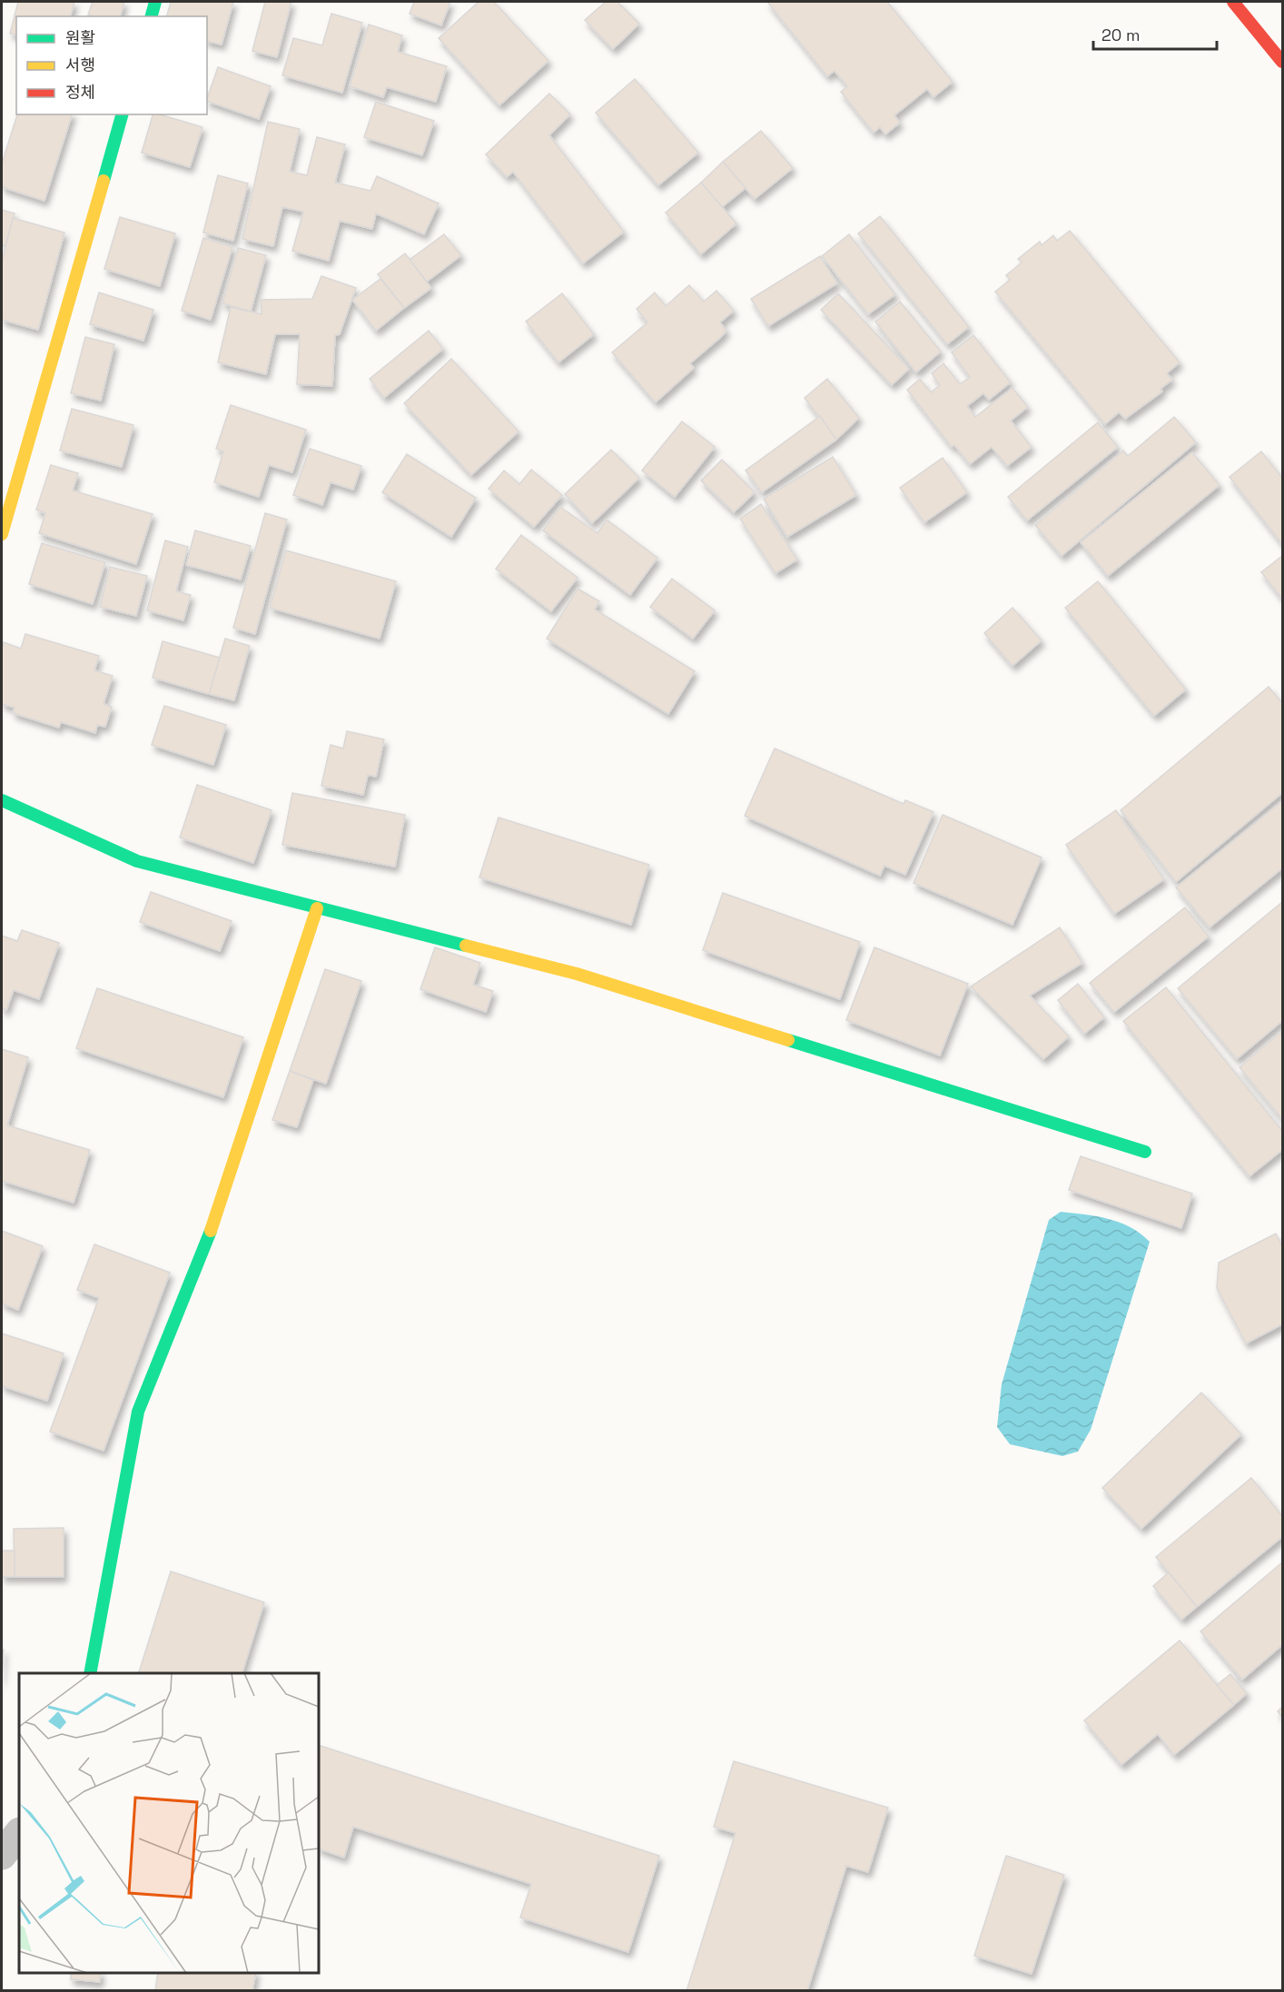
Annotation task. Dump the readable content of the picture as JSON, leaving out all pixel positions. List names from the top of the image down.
{
  "legend": ["원활", "서행", "정체"],
  "scale_bar": "20 m"
}
